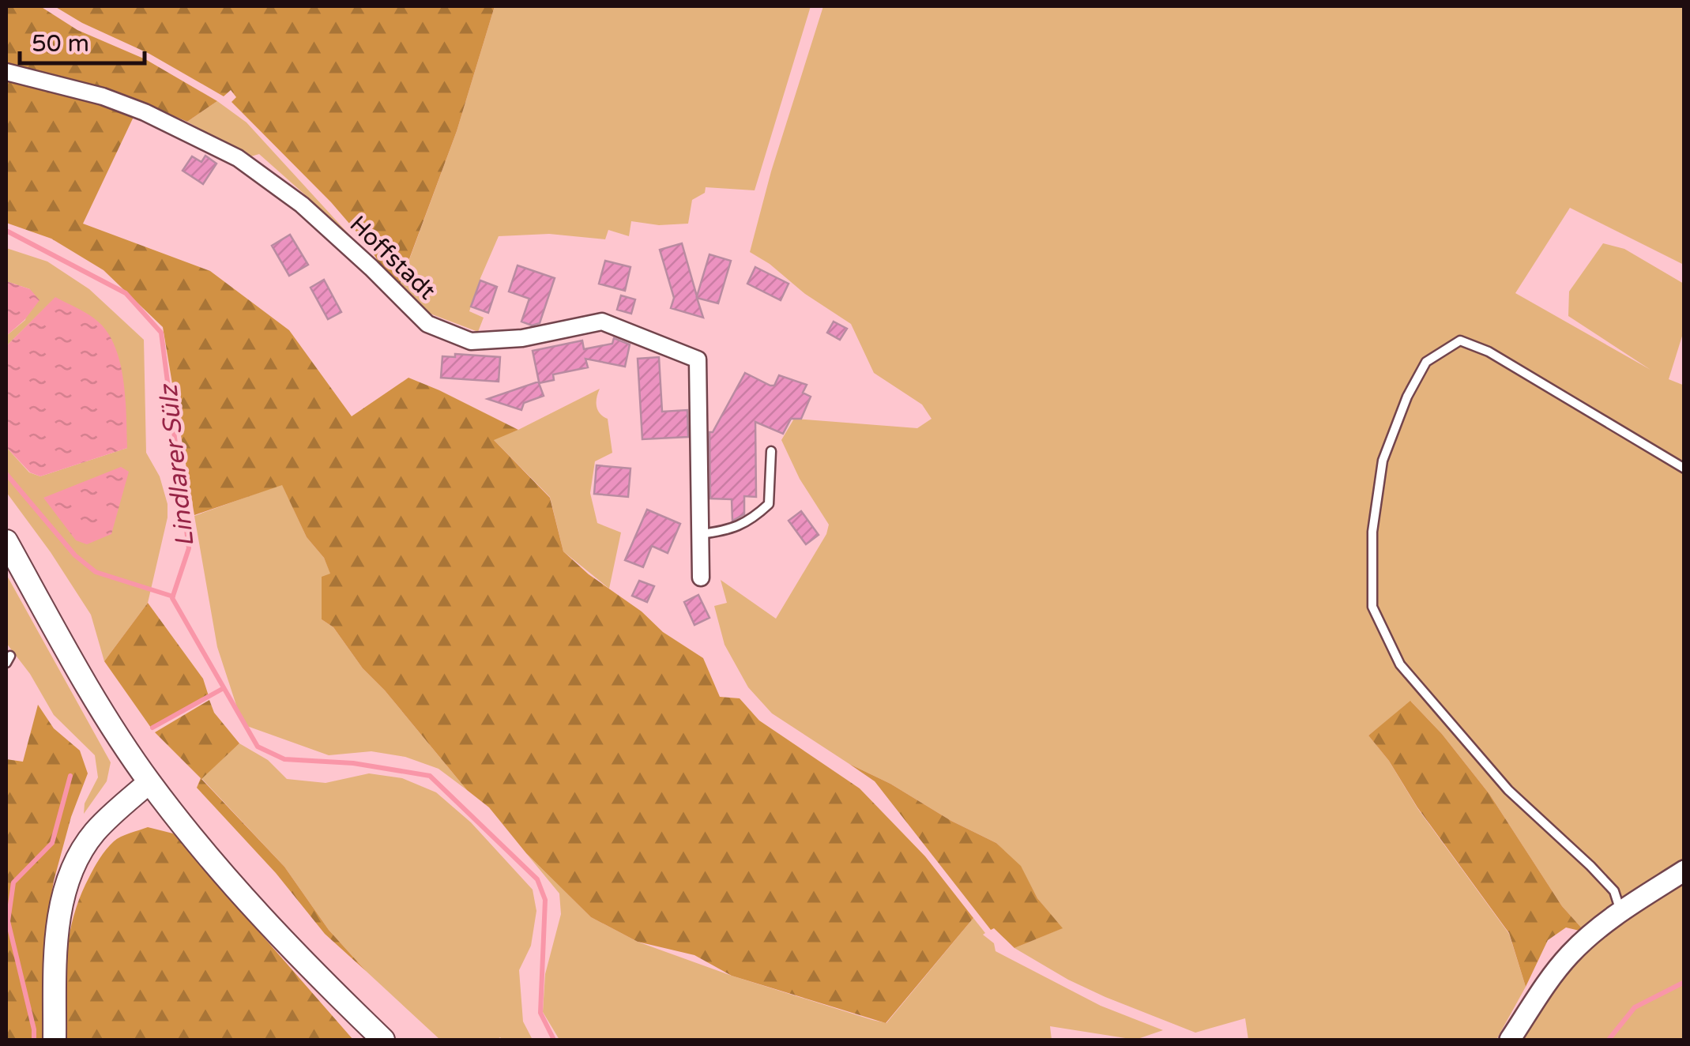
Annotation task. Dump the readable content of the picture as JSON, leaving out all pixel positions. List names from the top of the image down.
{
  "streets": {
    "street": ["Hoffstadt"]
  },
  "water": ["Lindlarer Sülz"],
  "scale_bar": "50 m"
}
